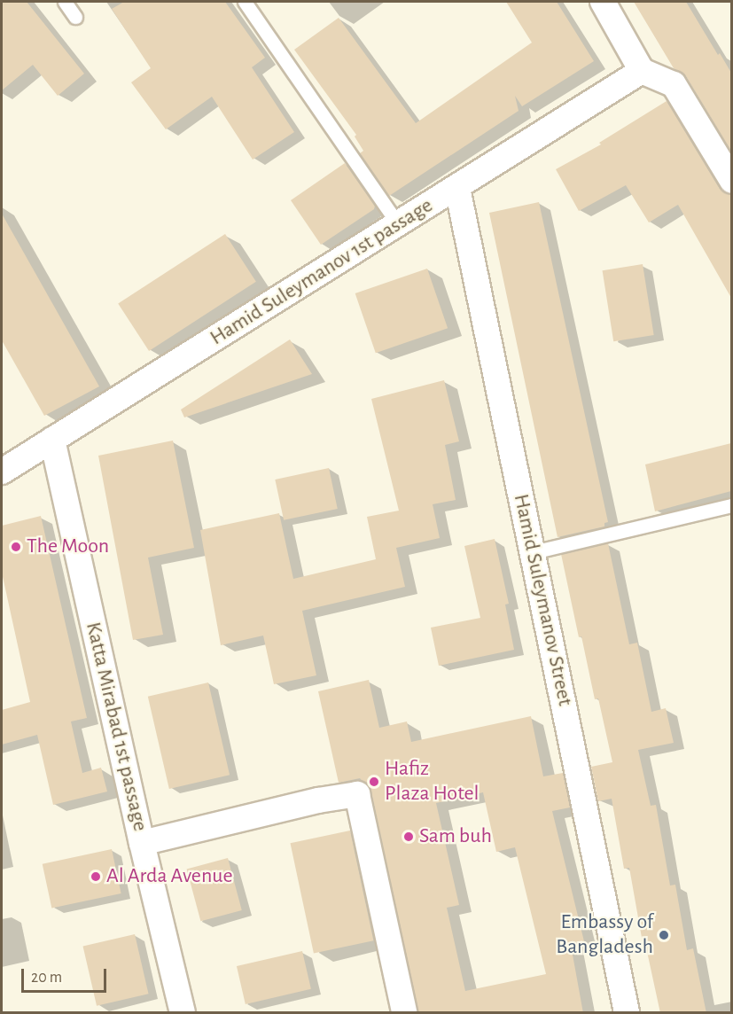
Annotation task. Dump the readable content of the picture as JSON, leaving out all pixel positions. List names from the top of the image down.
{
  "streets": {
    "street": ["Hamid Suleymanov 1st passage", "Hamid Suleymanov Street", "Katta Mirabad 1st passage"]
  },
  "crossings": [
    ["Hamid Suleymanov 1st passage", "Hamid Suleymanov Street"],
    ["Hamid Suleymanov 1st passage", "Katta Mirabad 1st passage"]
  ],
  "places": [
    "The Moon",
    "Hafiz Plaza Hotel",
    "Sam buh",
    "Al Arda Avenue",
    "Embassy of Bangladesh"
  ],
  "scale_bar": "20 m"
}
